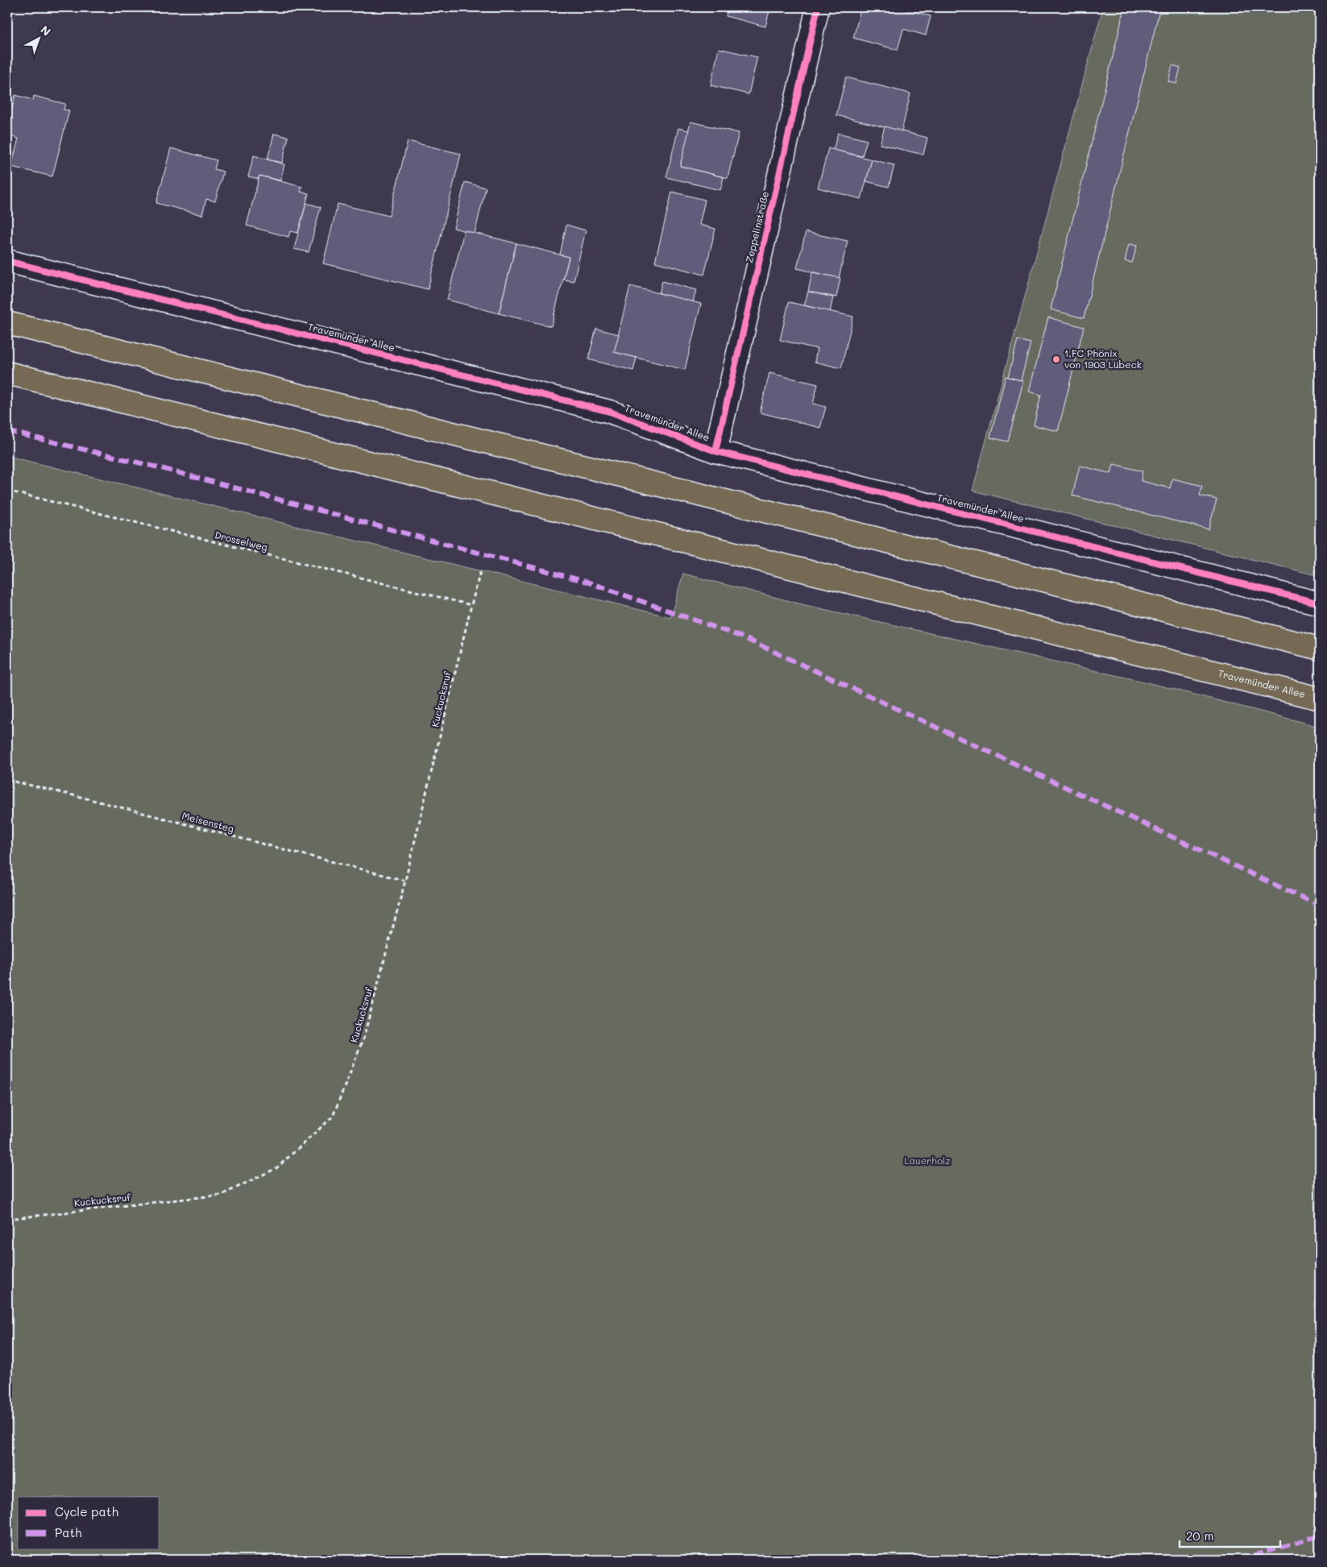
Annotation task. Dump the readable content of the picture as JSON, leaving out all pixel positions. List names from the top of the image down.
{
  "streets": {
    "highway": ["Travemünder Allee"],
    "street": ["Zeppelinstraße"],
    "path": ["Drosselweg", "Kuckucksruf", "Meisensteg"]
  },
  "crossings": [
    ["Zeppelinstraße", "Travemünder Allee"],
    ["Drosselweg", "Kuckucksruf"],
    ["Kuckucksruf", "Meisensteg"]
  ],
  "parks": ["Lauerholz"],
  "places": ["1.FC Phönix von 1903 Lübeck"],
  "legend": ["Cycle path", "Path"],
  "scale_bar": "20 m",
  "north": "top right"
}
